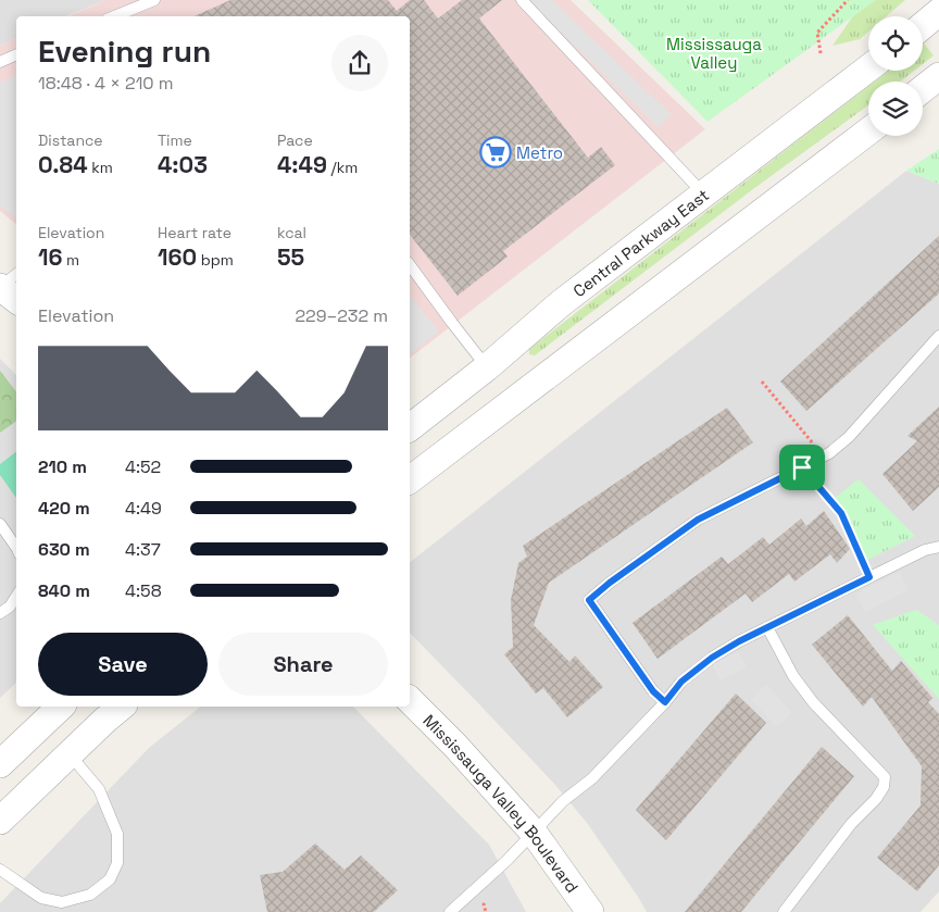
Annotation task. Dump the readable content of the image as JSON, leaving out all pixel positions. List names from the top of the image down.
{
  "streets": {
    "street": ["Central Parkway East", "Mississauga Valley Boulevard"]
  },
  "parks": ["Mississauga Valley"],
  "places": {
    "supermarket": ["Metro"]
  },
  "page": {
    "heading": ["Evening run", "18:48 · 4 × 210 m"],
    "stats": [
      ["Distance", "0.84 km"],
      ["Time", "4:03"],
      ["Pace", "4:49 /km"],
      ["Elevation", "16 m"],
      ["Heart rate", "160 bpm"],
      ["kcal", "55"]
    ],
    "chart": ["Elevation", "229–232 m"],
    "list": [
      {
        "name": "210 m",
        "note": "4:52"
      },
      {
        "name": "420 m",
        "note": "4:49"
      },
      {
        "name": "630 m",
        "note": "4:37"
      },
      {
        "name": "840 m",
        "note": "4:58"
      }
    ],
    "buttons": ["Save", "Share"]
  }
}
